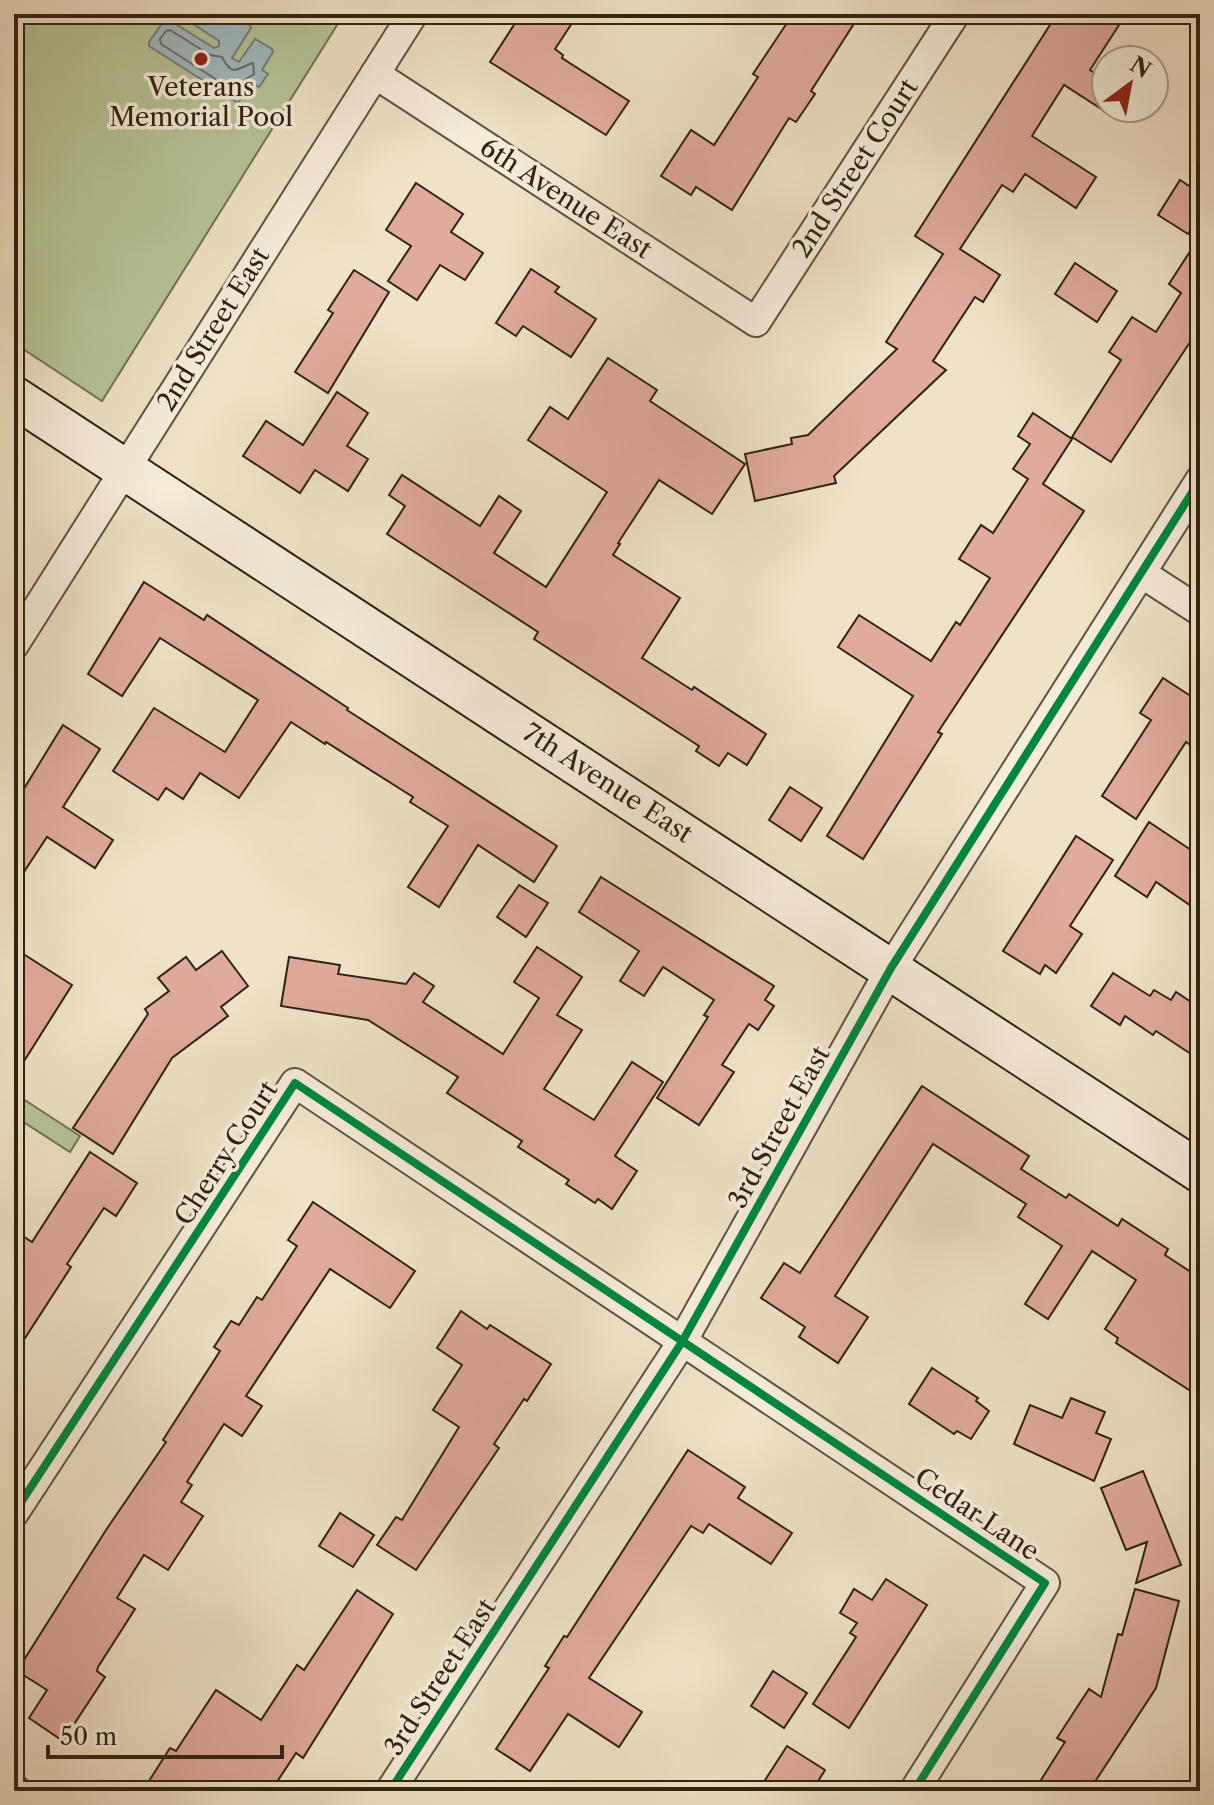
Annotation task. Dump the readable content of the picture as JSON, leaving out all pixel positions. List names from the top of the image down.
{
  "streets": {
    "street": [
      "2nd Street Court",
      "6th Avenue East",
      "2nd Street East",
      "7th Avenue East",
      "3rd Street East",
      "Cherry Court",
      "Cedar Lane"
    ]
  },
  "crossings": [
    ["2nd Street Court", "6th Avenue East"],
    ["6th Avenue East", "2nd Street East"],
    ["2nd Street East", "7th Avenue East"],
    ["7th Avenue East", "3rd Street East"],
    ["3rd Street East", "Cherry Court"],
    ["3rd Street East", "Cedar Lane"],
    ["Cherry Court", "Cedar Lane"]
  ],
  "places": ["Veterans Memorial Pool"],
  "scale_bar": "50 m",
  "north": "top right"
}
